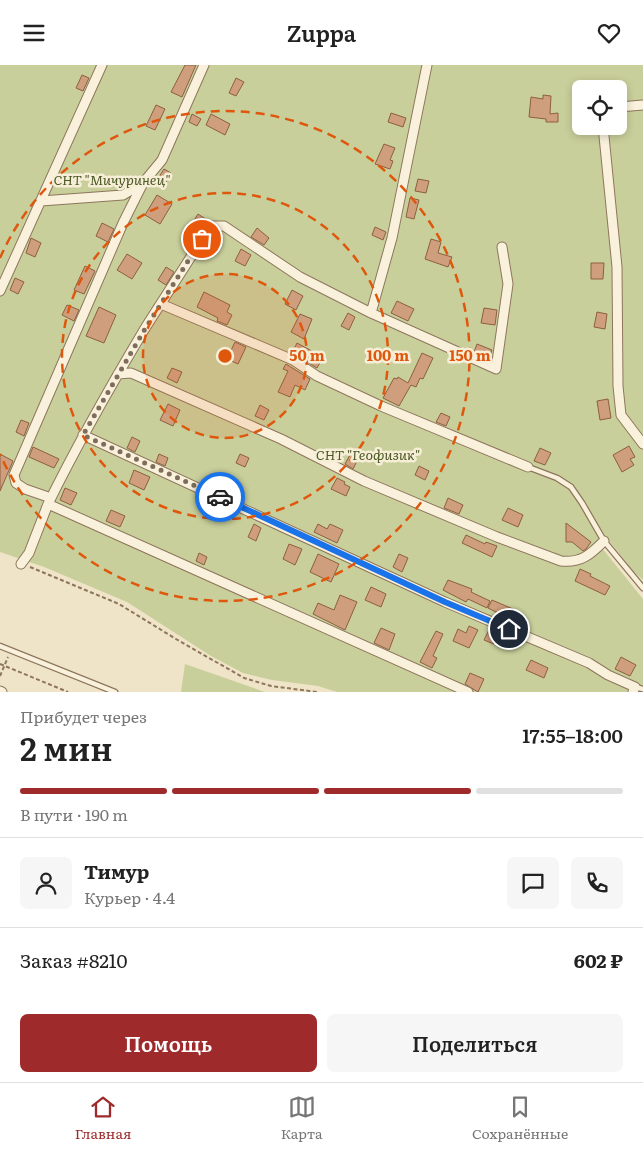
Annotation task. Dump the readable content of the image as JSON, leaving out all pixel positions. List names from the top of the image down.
{
  "parks": ["СНТ \"Мичуринец\"", "СНТ \"Геофизик\""],
  "page": {
    "header": "Zuppa",
    "heading": ["2 мин", "Прибудет через", "17:55–18:00"],
    "panel": [
      "Тимур",
      "Курьер · 4.4",
      "Заказ #8210",
      "602 ₽"
    ],
    "bar": "В пути · 190 m",
    "buttons": ["Помощь", "Поделиться"],
    "tabs": ["Главная", "Карта", "Сохранённые"]
  },
  "rings": ["50 m", "100 m", "150 m"]
}
